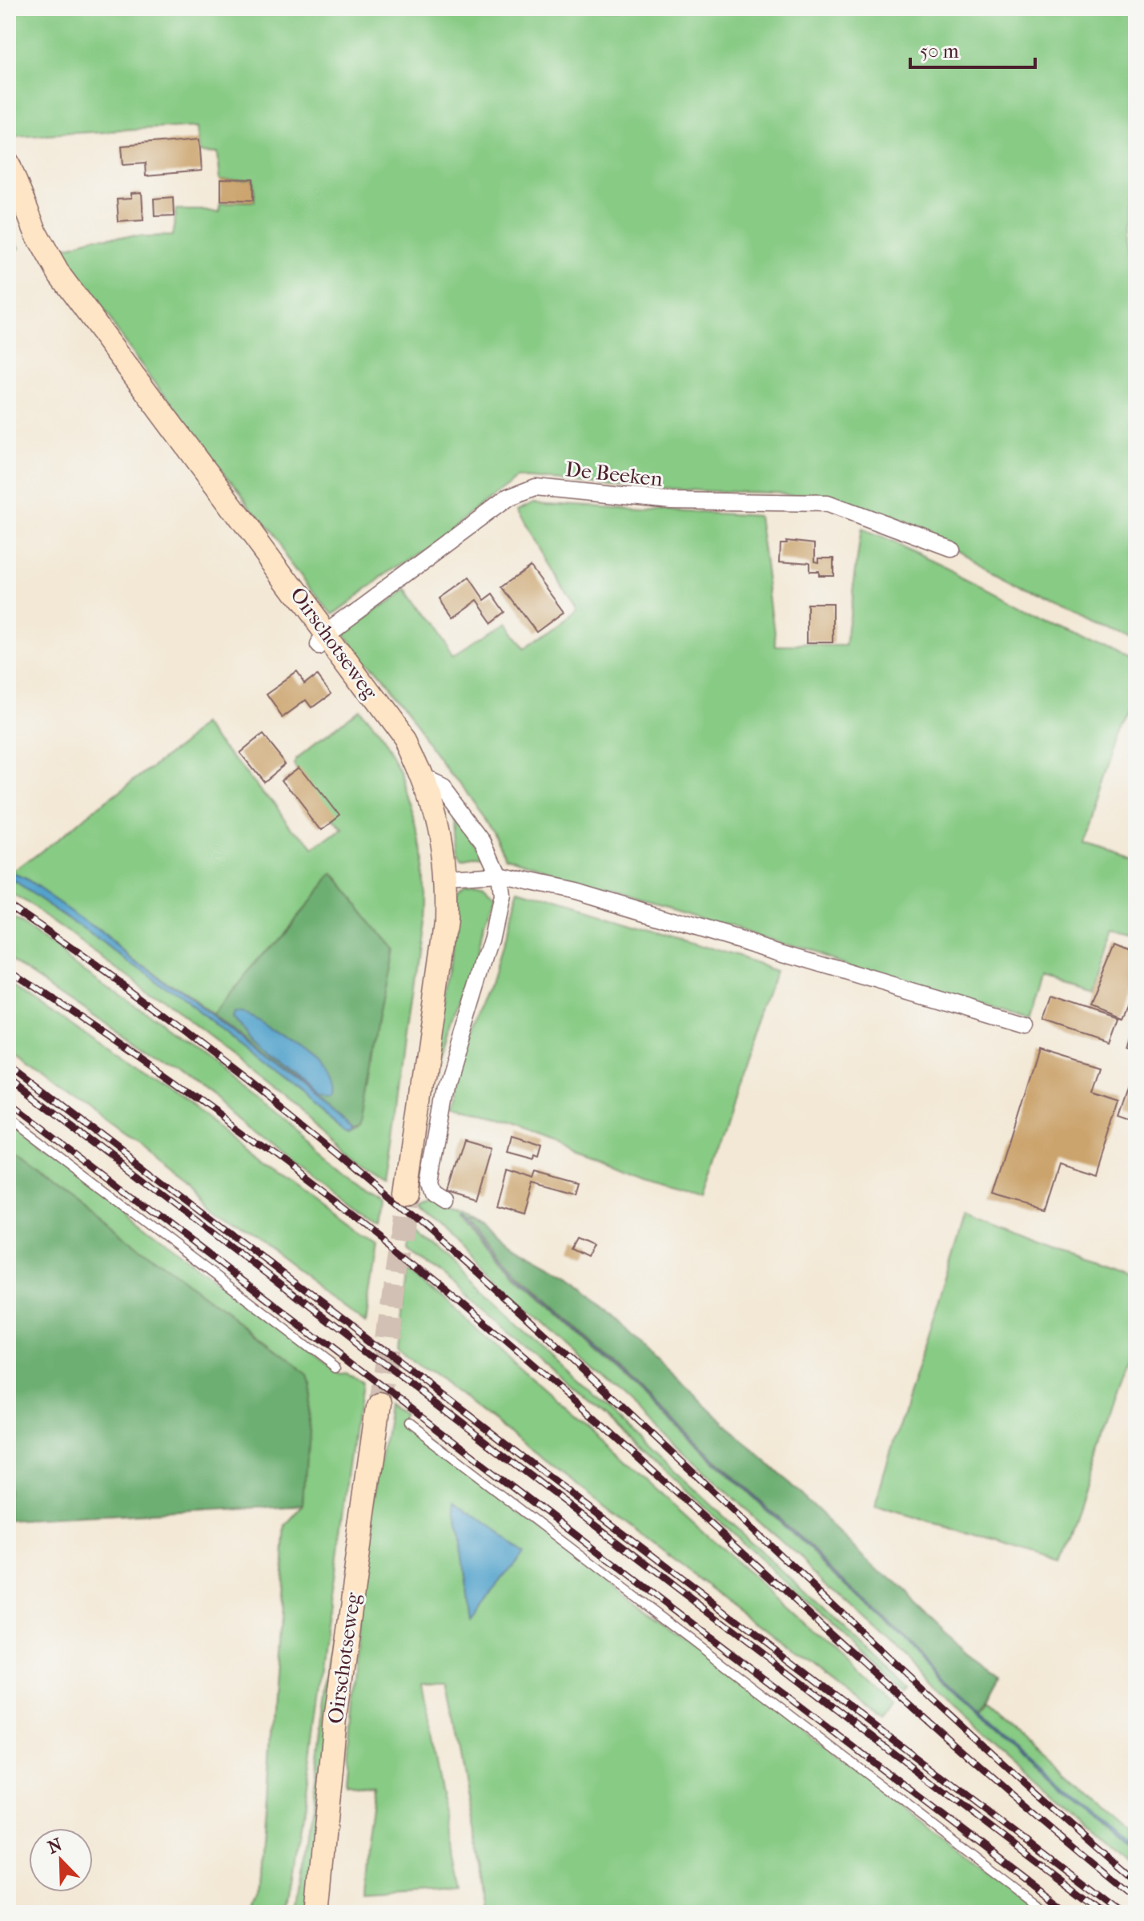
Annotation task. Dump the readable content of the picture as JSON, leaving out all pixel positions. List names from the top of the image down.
{
  "streets": {
    "street": ["De Beeken", "Oirschotseweg"]
  },
  "crossings": [
    ["De Beeken", "Oirschotseweg"]
  ],
  "scale_bar": "50 m",
  "north": "top left"
}
